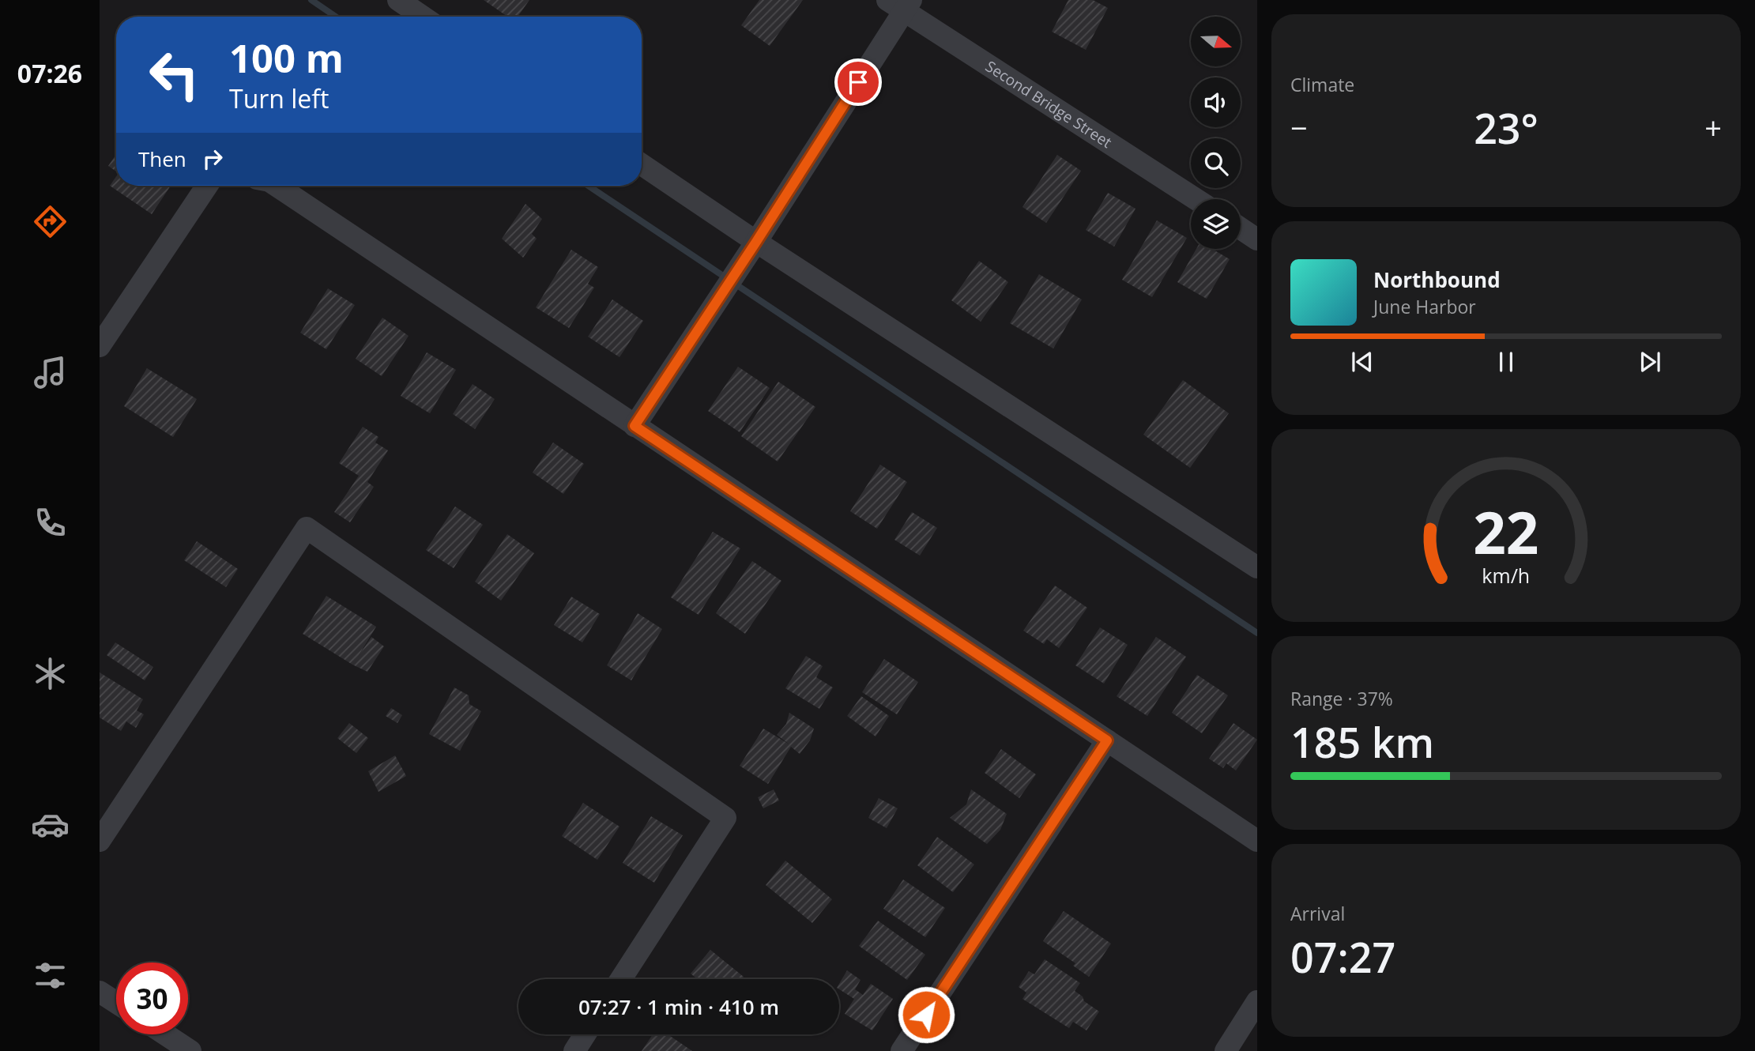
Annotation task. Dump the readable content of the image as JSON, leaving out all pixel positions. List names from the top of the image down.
{
  "streets": {
    "street": ["Second Bridge Street"]
  },
  "north": "right",
  "page": {
    "tabs": "07:26",
    "tile": [
      "Climate",
      ["Range · 37%", "185 km"],
      ["Arrival", "07:27"]
    ],
    "turn": ["100 m", "Turn left"],
    "heat": ["−", "23°", "+"],
    "then": "Then",
    "song": ["Northbound", "June Harbor"],
    "limit": "30",
    "trip": "07:27 · 1 min · 410 m",
    "gauge": ["22", "km/h"]
  }
}
